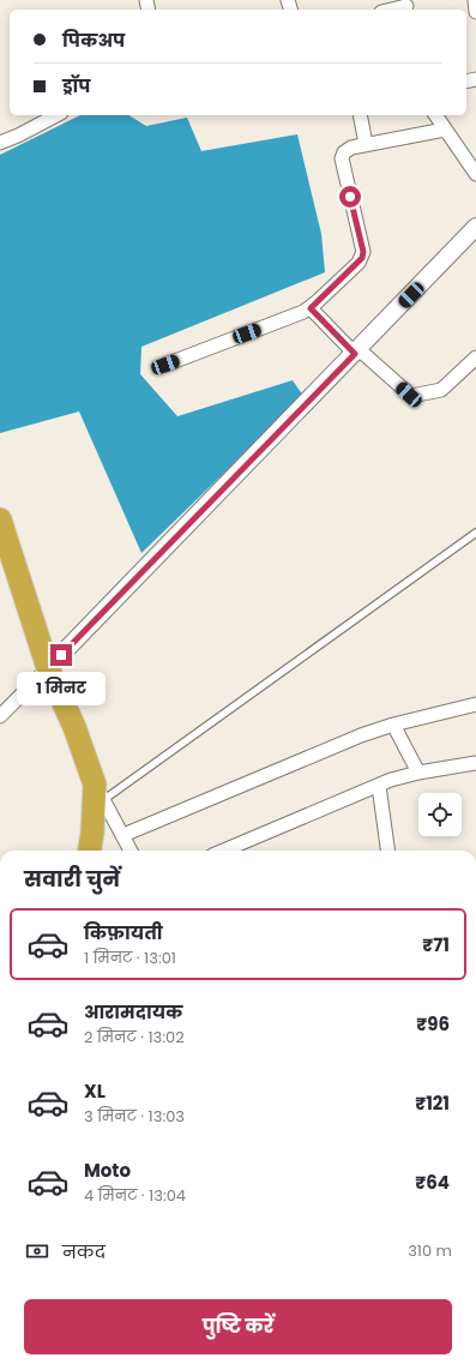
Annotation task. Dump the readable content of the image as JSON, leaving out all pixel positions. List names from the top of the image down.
{
  "page": {
    "banner": ["पिकअप", "ड्रॉप"],
    "bubble": "1 मिनट",
    "heading": "सवारी चुनें",
    "list": [
      {
        "name": "किफ़ायती",
        "note": "1 मिनट · 13:01",
        "value": "₹71"
      },
      {
        "name": "आरामदायक",
        "note": "2 मिनट · 13:02",
        "value": "₹96"
      },
      {
        "name": "XL",
        "note": "3 मिनट · 13:03",
        "value": "₹121"
      },
      {
        "name": "Moto",
        "note": "4 मिनट · 13:04",
        "value": "₹64"
      }
    ],
    "pay": ["नकद", "310 m"],
    "buttons": "पुष्टि करें"
  }
}
